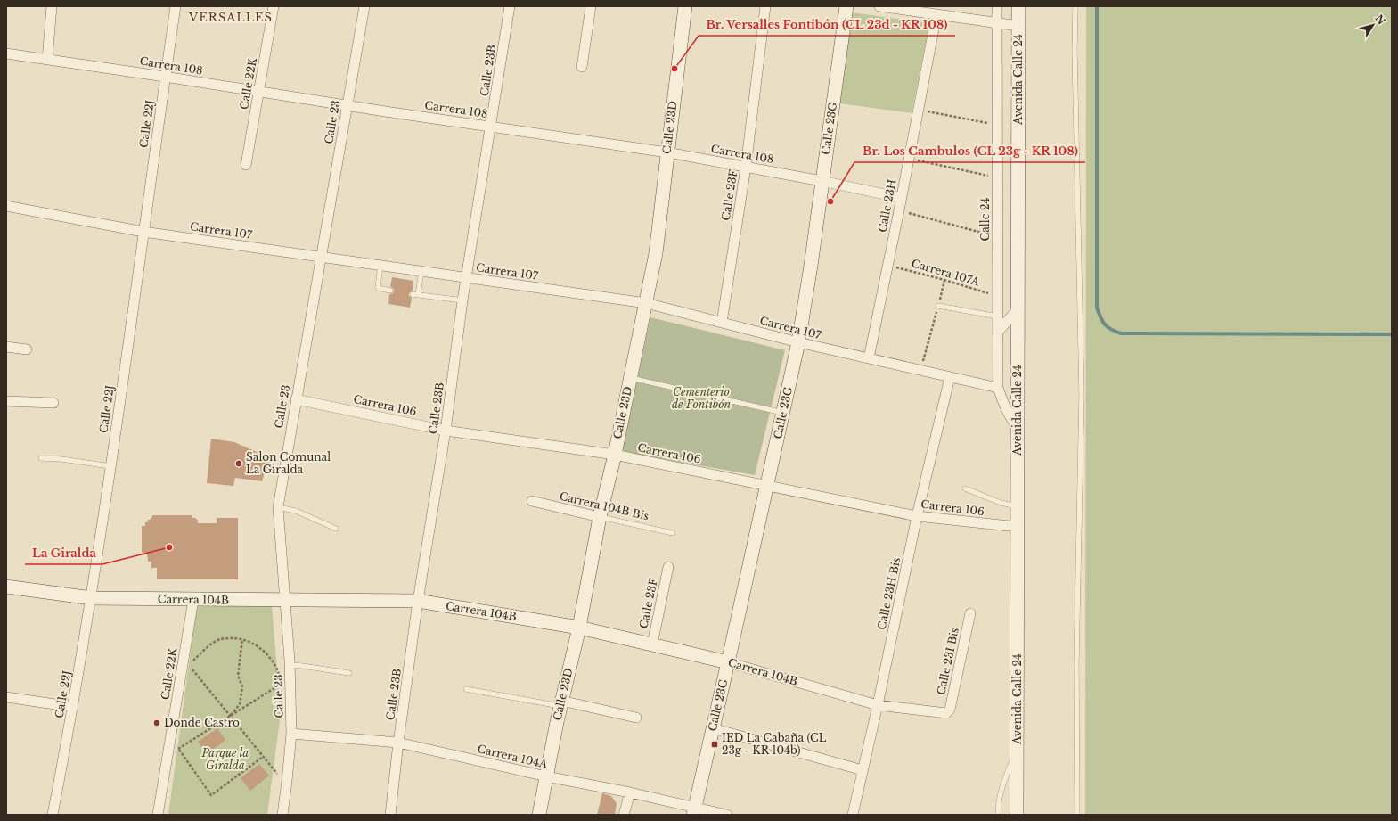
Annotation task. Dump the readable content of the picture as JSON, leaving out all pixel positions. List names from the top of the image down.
{
  "streets": {
    "street": [
      "Carrera 108",
      "Calle 23B",
      "Avenida Calle 24",
      "Calle 22K",
      "Calle 23",
      "Calle 22J",
      "Calle 23D",
      "Calle 23G",
      "Calle 23F",
      "Calle 23H",
      "Calle 24",
      "Carrera 107",
      "Carrera 106",
      "Carrera 104B Bis",
      "Calle 23H Bis",
      "Carrera 104B",
      "Calle 23I Bis",
      "Carrera 104A"
    ],
    "path": ["Carrera 107A"]
  },
  "crossings": [
    ["Carrera 108", "Calle 23B"],
    ["Carrera 108", "Calle 22K"],
    ["Carrera 108", "Calle 23"],
    ["Carrera 108", "Calle 22J"],
    ["Carrera 108", "Calle 23D"],
    ["Carrera 108", "Calle 23G"],
    ["Carrera 108", "Calle 23F"],
    ["Carrera 108", "Calle 23H"],
    ["Calle 23B", "Carrera 107"],
    ["Calle 23B", "Carrera 106"],
    ["Calle 23B", "Carrera 104B"],
    ["Calle 23B", "Carrera 104A"],
    ["Avenida Calle 24", "Calle 24"],
    ["Avenida Calle 24", "Carrera 106"],
    ["Calle 22K", "Carrera 104B"],
    ["Calle 23", "Carrera 107"],
    ["Calle 23", "Carrera 106"],
    ["Calle 23", "Carrera 104B"],
    ["Calle 23", "Carrera 104A"],
    ["Calle 22J", "Carrera 107"],
    ["Calle 22J", "Carrera 104B"],
    ["Calle 23D", "Carrera 107"],
    ["Calle 23D", "Carrera 106"],
    ["Calle 23D", "Carrera 104B Bis"],
    ["Calle 23D", "Carrera 104B"],
    ["Calle 23D", "Carrera 104A"],
    ["Calle 23G", "Carrera 107"],
    ["Calle 23G", "Carrera 106"],
    ["Calle 23G", "Carrera 104B"],
    ["Calle 23G", "Carrera 104A"],
    ["Calle 23F", "Carrera 107"],
    ["Calle 23F", "Carrera 104B"],
    ["Calle 23H", "Carrera 107"],
    ["Calle 23H", "Carrera 107A"],
    ["Calle 24", "Carrera 107"],
    ["Calle 24", "Carrera 107A"],
    ["Carrera 107", "Calle 23H Bis"],
    ["Carrera 106", "Calle 23H Bis"],
    ["Calle 23H Bis", "Carrera 104B"],
    ["Carrera 104B", "Calle 23I Bis"]
  ],
  "districts": ["VERSALLES"],
  "parks": ["Cementerio de Fontibón", "Parque la Giralda"],
  "places": {
    "other": [
      "Br. Versalles Fontibón (CL 23d - KR 108)",
      "Br. Los Cambulos (CL 23g - KR 108)",
      "Salon Comunal La Giralda",
      "La Giralda",
      "Donde Castro"
    ],
    "transit": ["IED La Cabaña (CL 23g - KR 104b)"]
  },
  "north": "top right"
}
